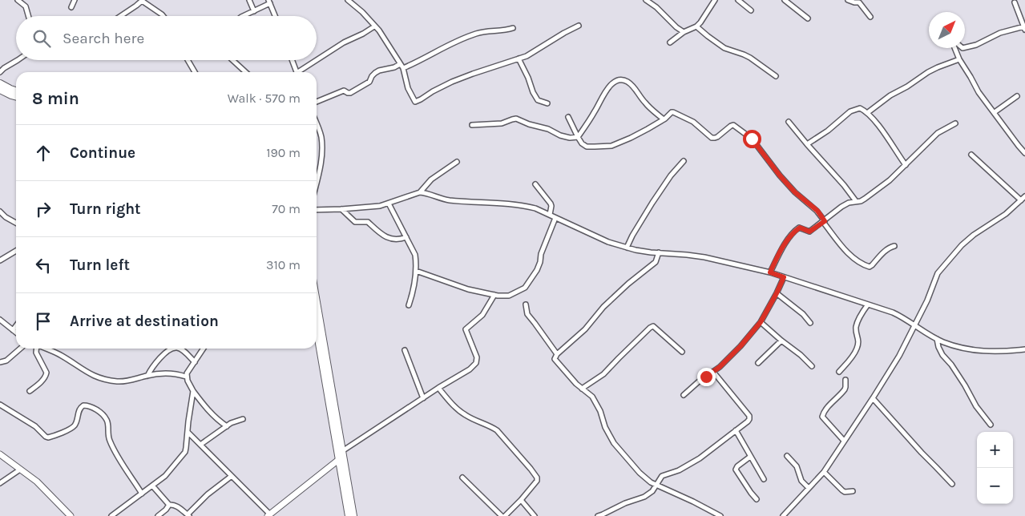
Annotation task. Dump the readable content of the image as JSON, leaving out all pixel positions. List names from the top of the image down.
{
  "north": "top right",
  "page": {
    "search": "Search here",
    "heading": ["8 min", "Walk · 570 m"],
    "list": [
      ["Continue", "190 m"],
      ["Turn right", "70 m"],
      ["Turn left", "310 m"],
      "Arrive at destination"
    ],
    "map_buttons": ["+", "−"]
  }
}
